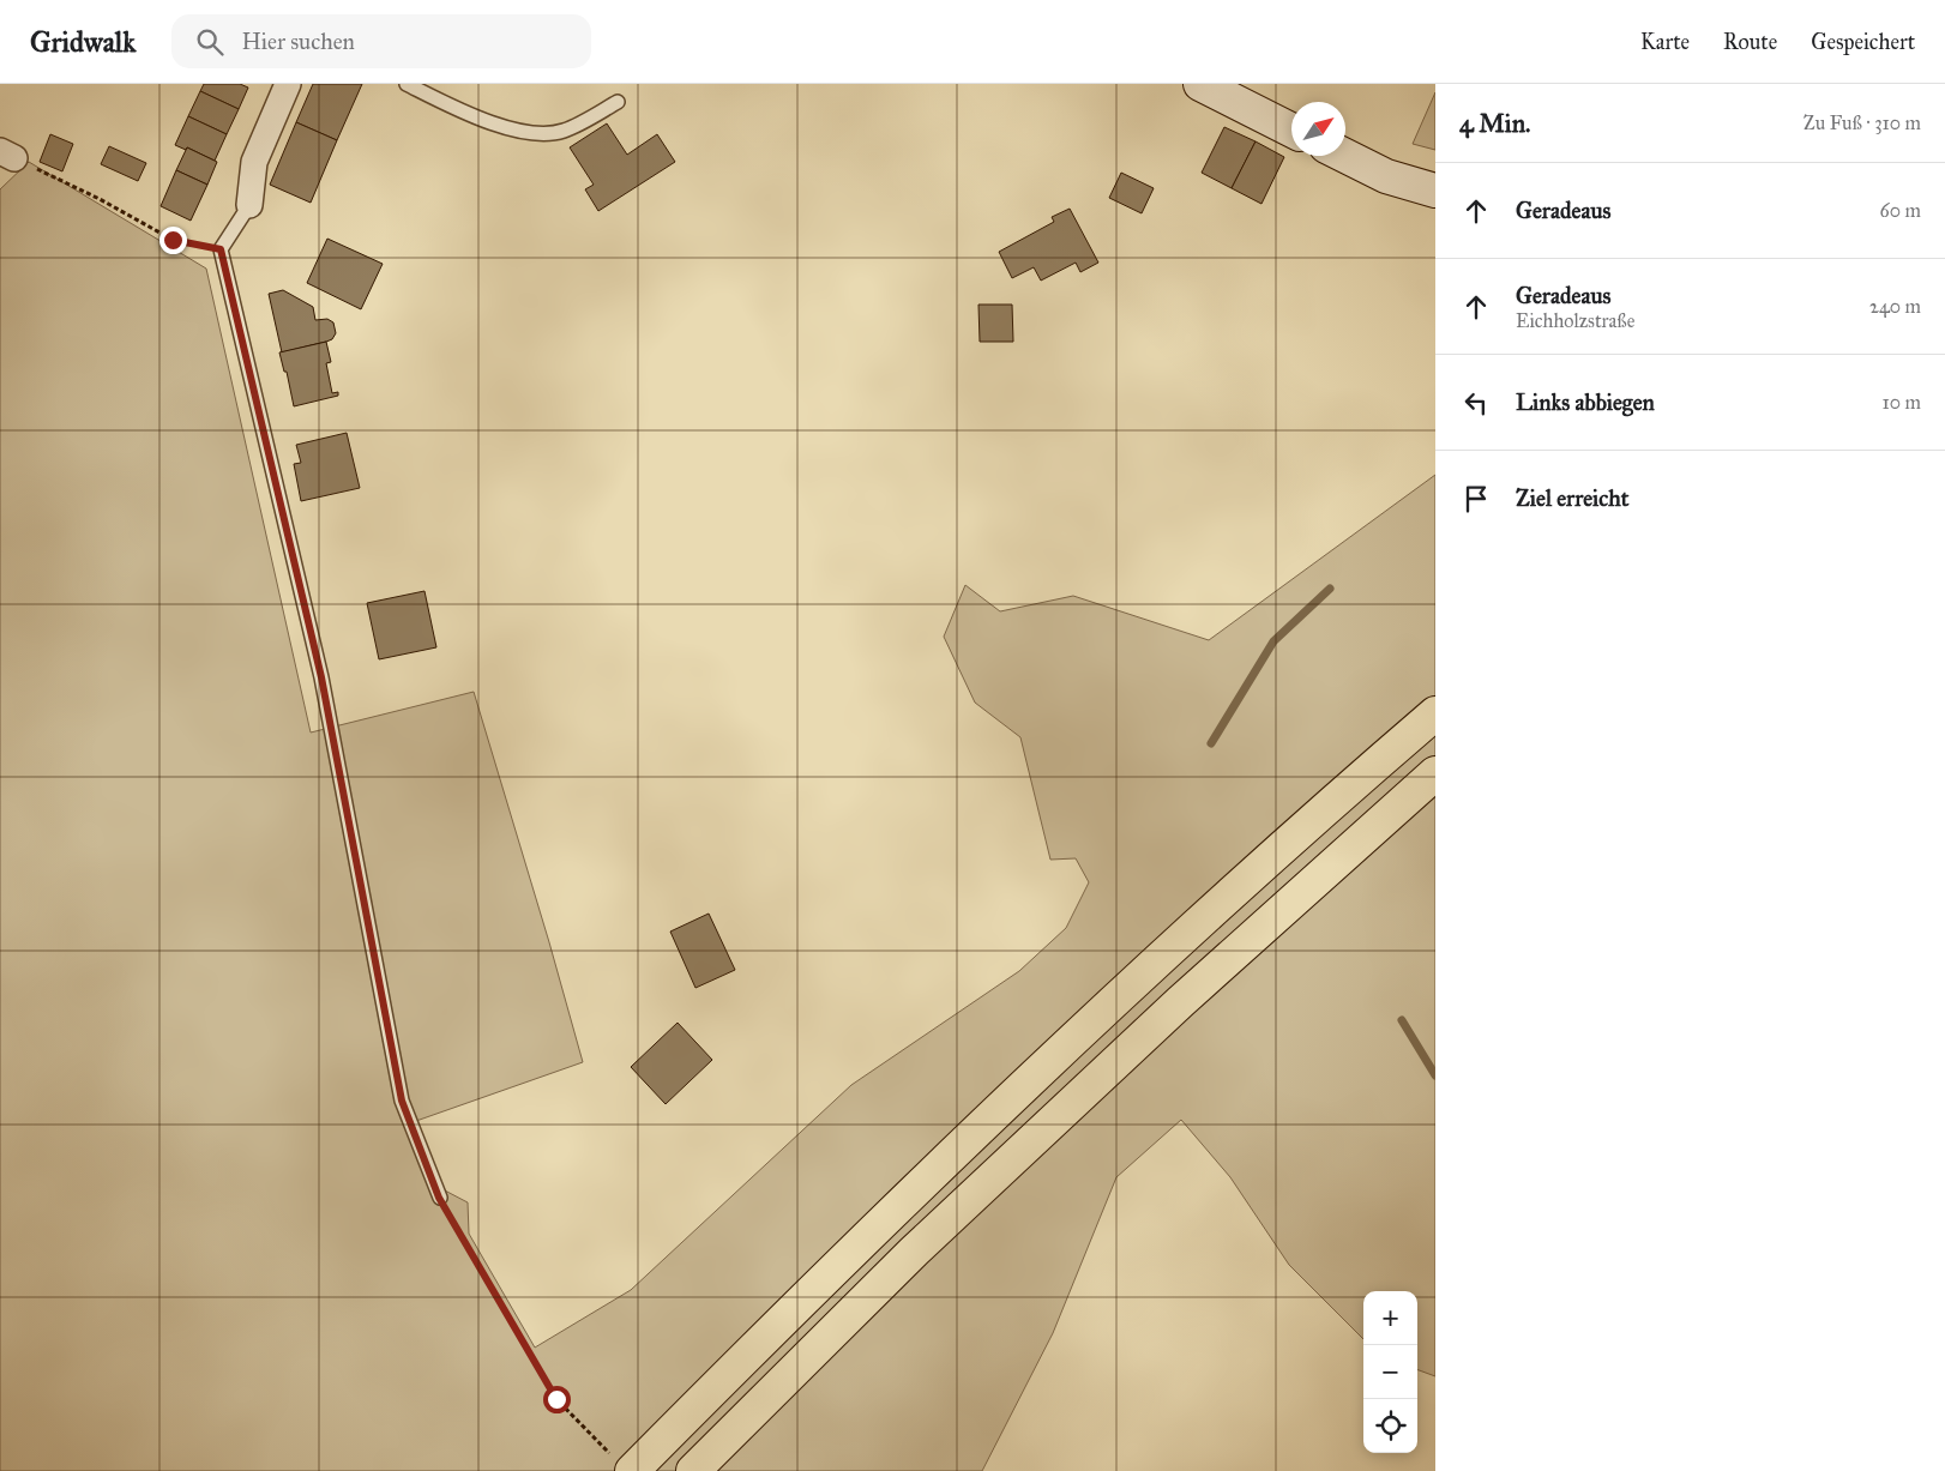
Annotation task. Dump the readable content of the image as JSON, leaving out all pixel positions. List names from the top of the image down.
{
  "north": "top right",
  "page": {
    "header": "Gridwalk",
    "search": "Hier suchen",
    "nav": ["Karte", "Route", "Gespeichert"],
    "heading": ["4 Min.", "Zu Fuß · 310 m"],
    "list": [
      ["Geradeaus", "60 m"],
      ["Geradeaus", "Eichholzstraße", "240 m"],
      ["Links abbiegen", "10 m"],
      "Ziel erreicht"
    ],
    "map_buttons": ["+", "−"]
  }
}
